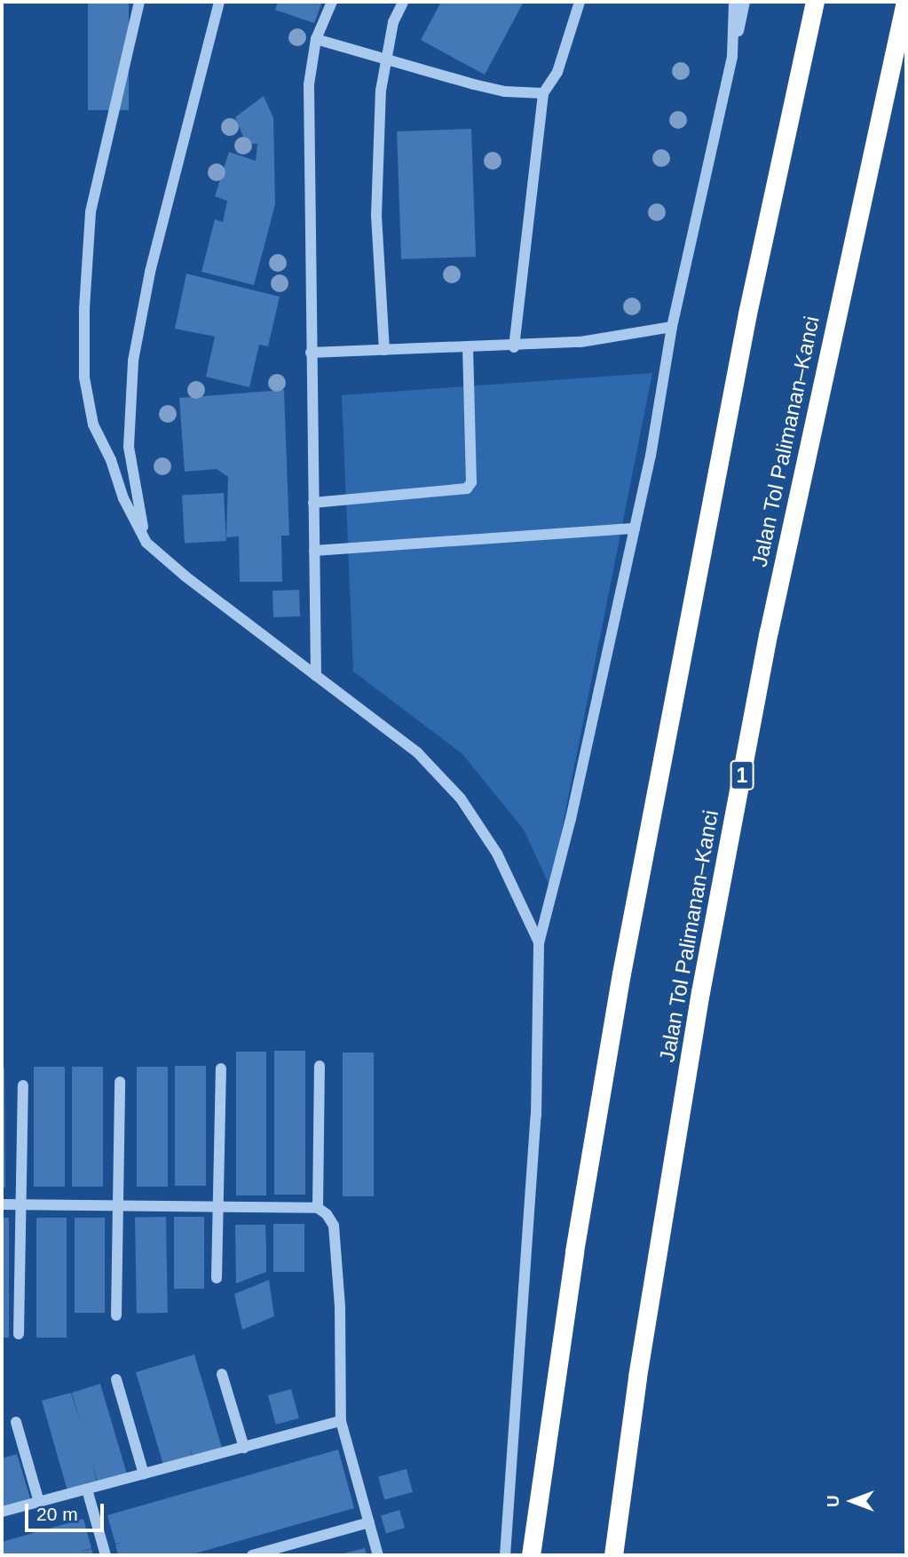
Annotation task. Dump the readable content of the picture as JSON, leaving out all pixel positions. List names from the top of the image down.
{
  "streets": {
    "highway": ["Jalan Tol Palimanan–Kanci", "1"]
  },
  "scale_bar": "20 m",
  "north": "left"
}
